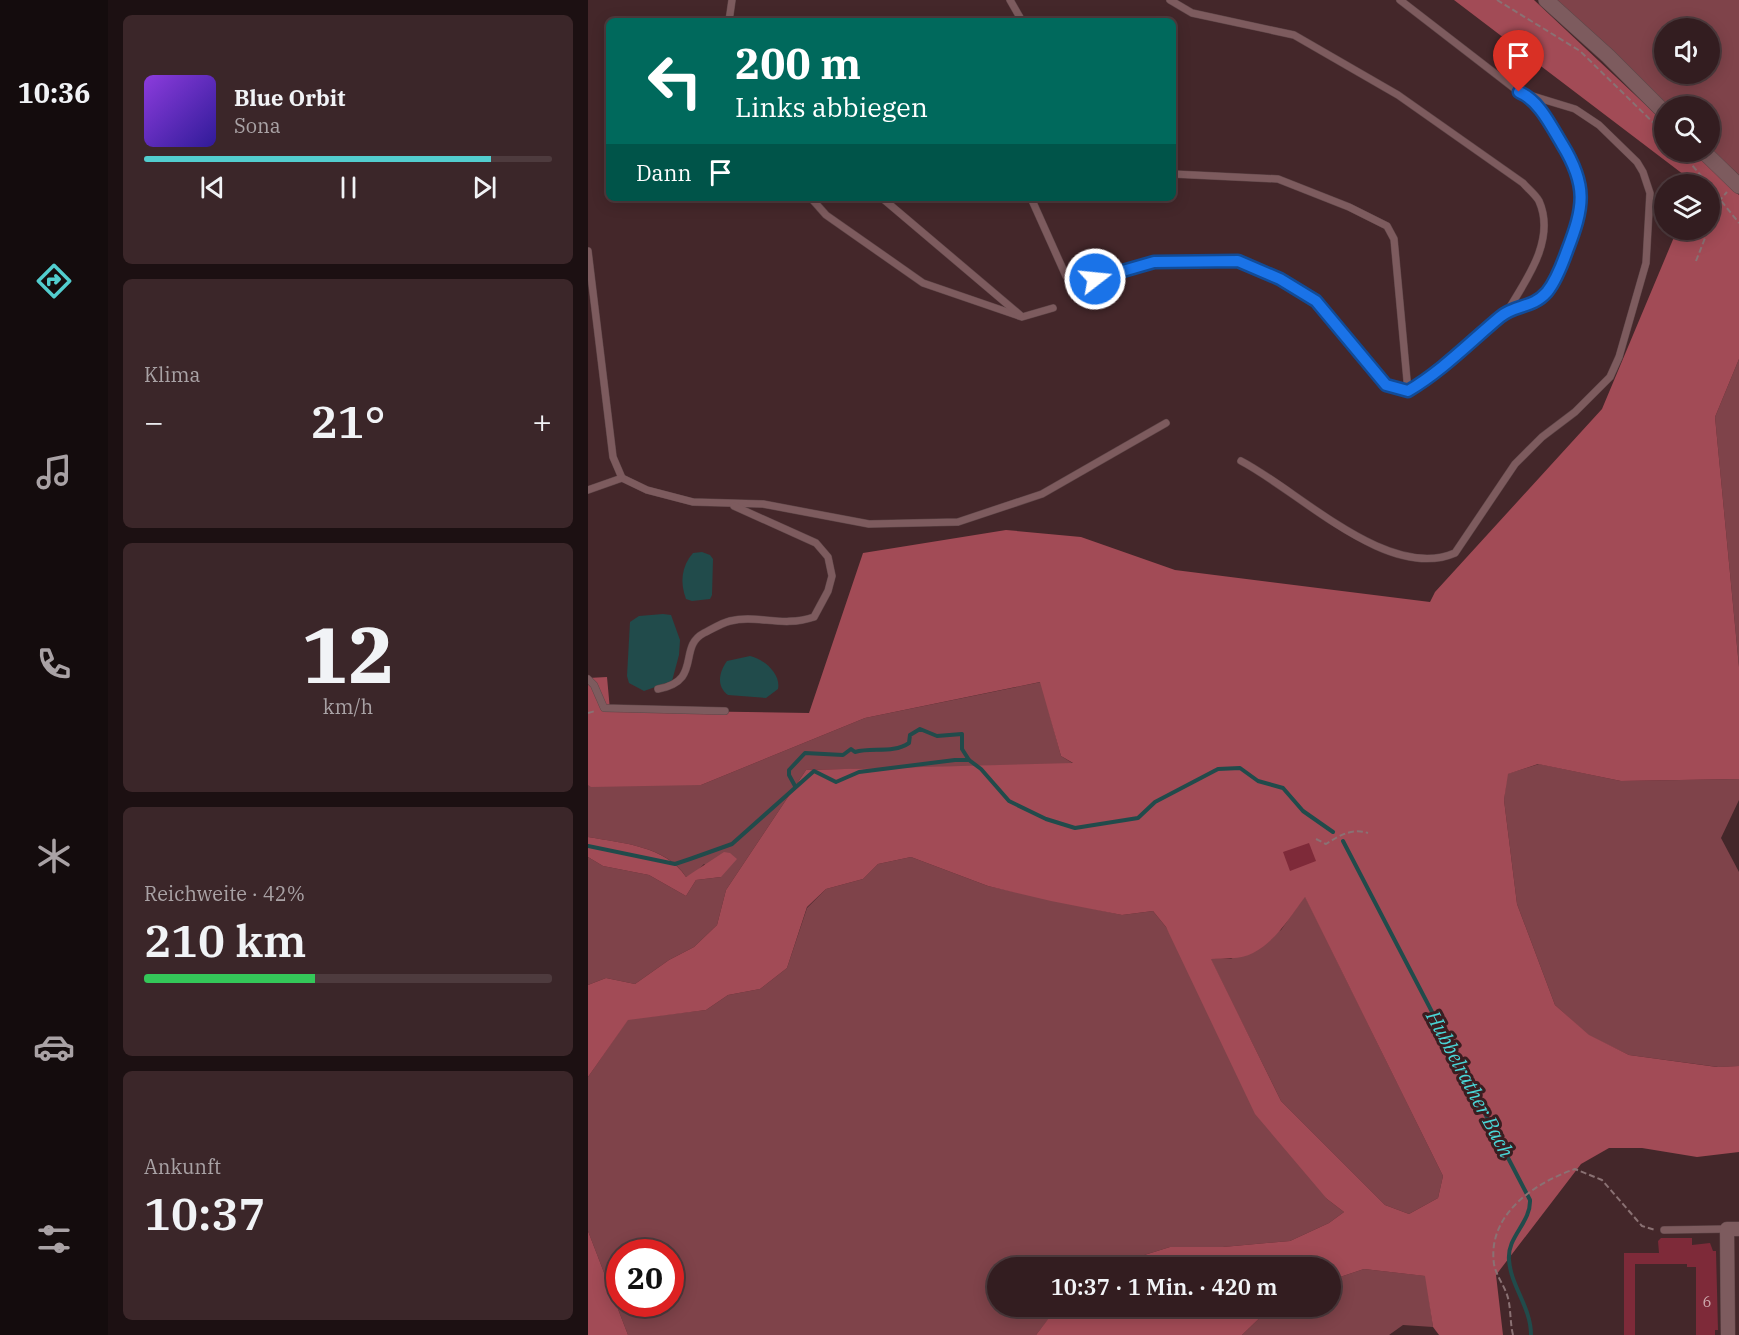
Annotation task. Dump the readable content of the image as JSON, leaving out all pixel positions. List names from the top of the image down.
{
  "water": ["Hubbelrather Bach"],
  "house_numbers": ["6"],
  "page": {
    "tabs": "10:36",
    "turn": ["200 m", "Links abbiegen"],
    "song": ["Blue Orbit", "Sona"],
    "then": "Dann",
    "tile": [
      "Klima",
      ["12", "km/h"],
      ["Reichweite · 42%", "210 km"],
      ["Ankunft", "10:37"]
    ],
    "heat": ["−", "21°", "+"],
    "limit": "20",
    "trip": "10:37 · 1 Min. · 420 m"
  }
}
